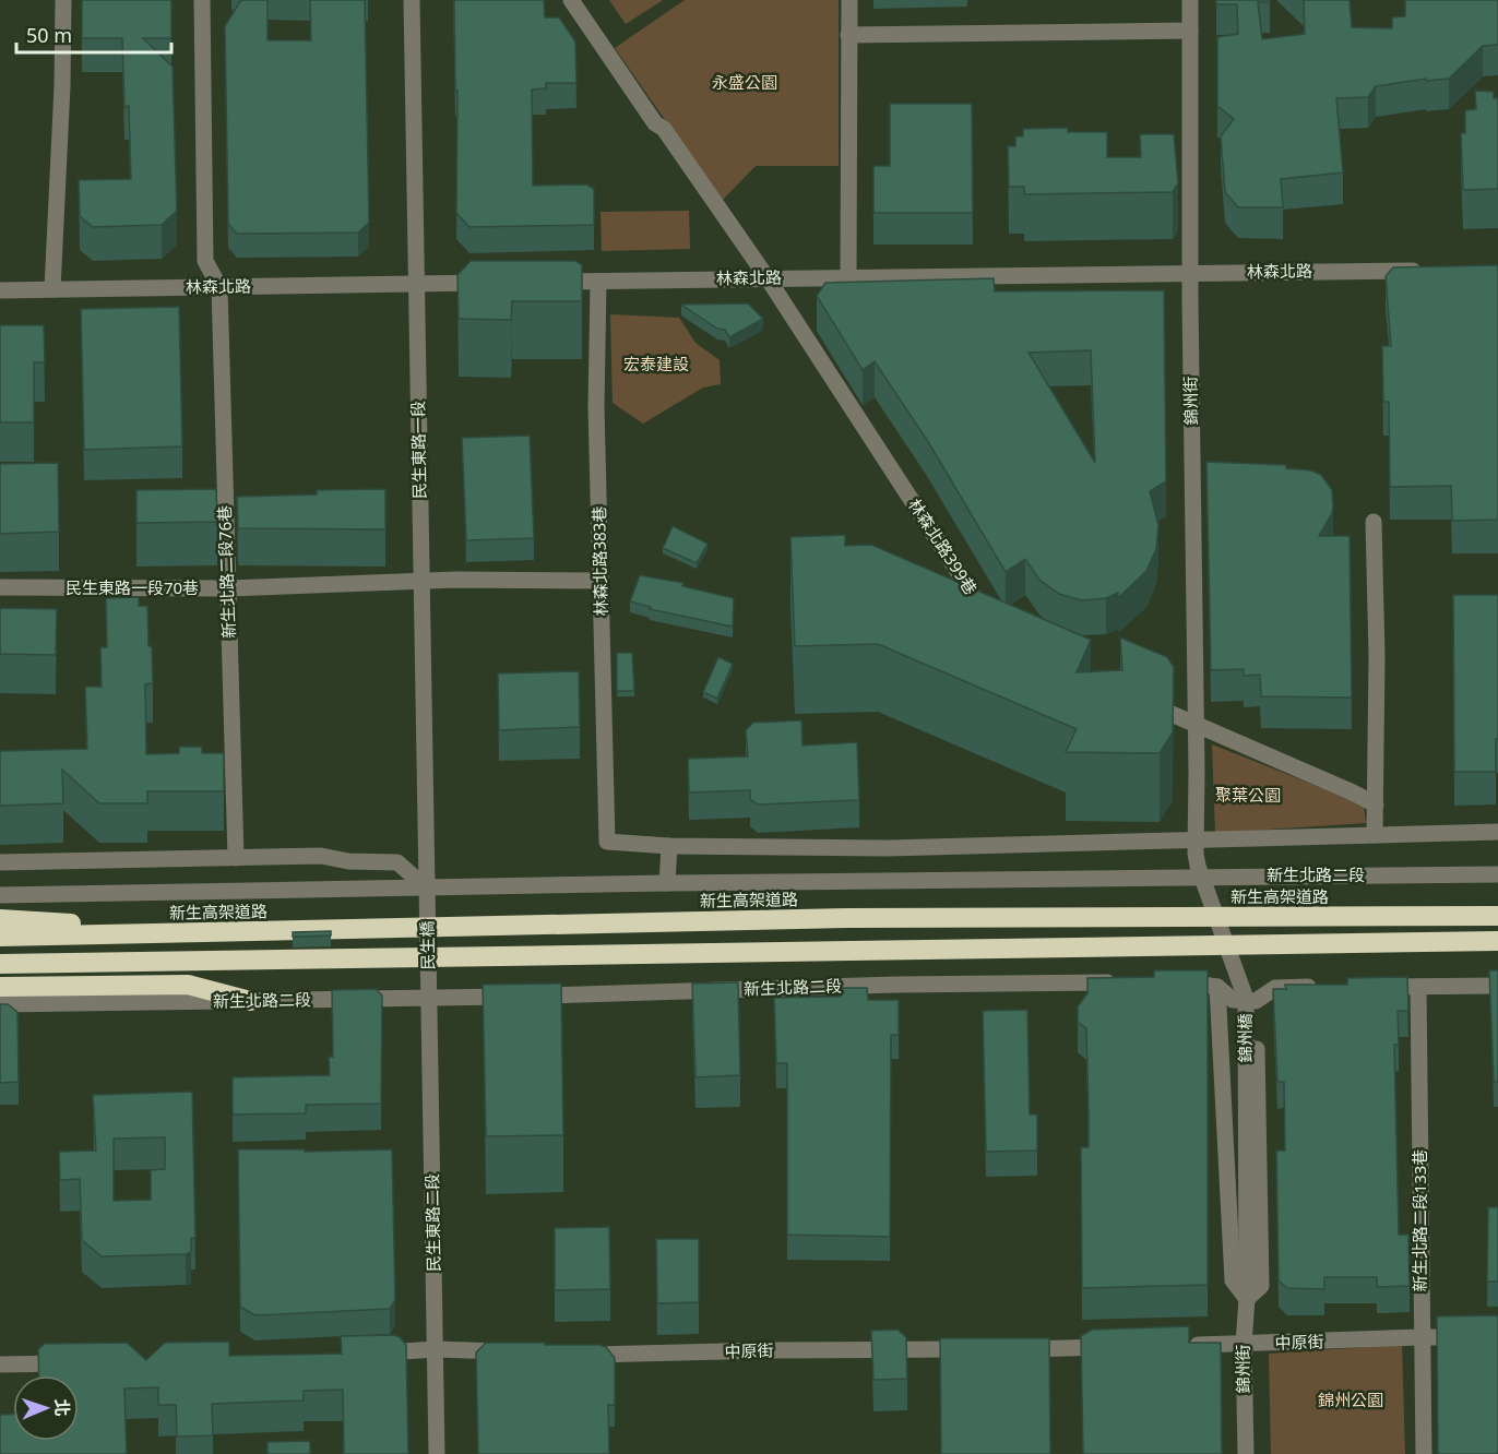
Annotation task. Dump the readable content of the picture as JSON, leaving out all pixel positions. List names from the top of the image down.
{
  "streets": {
    "highway": ["新生高架道路"],
    "street": [
      "林森北路",
      "錦州街",
      "民生東路一段",
      "林森北路399巷",
      "林森北路383巷",
      "新生北路二段76巷",
      "民生東路一段70巷",
      "新生北路二段",
      "民生橋",
      "錦州橋",
      "新生北路二段133巷",
      "民生東路二段",
      "中原街"
    ]
  },
  "crossings": [
    ["林森北路", "錦州街"],
    ["林森北路", "民生東路一段"],
    ["林森北路", "林森北路399巷"],
    ["林森北路", "林森北路383巷"],
    ["林森北路", "新生北路二段76巷"],
    ["錦州街", "錦州橋"],
    ["錦州街", "中原街"],
    ["民生東路一段", "民生東路一段70巷"],
    ["民生東路一段", "新生北路二段"],
    ["民生東路一段", "民生橋"],
    ["林森北路383巷", "民生東路一段70巷"],
    ["新生北路二段76巷", "民生東路一段70巷"],
    ["新生北路二段", "民生橋"],
    ["新生北路二段", "錦州橋"],
    ["新生北路二段", "民生東路二段"],
    ["民生橋", "民生東路二段"],
    ["新生北路二段133巷", "中原街"]
  ],
  "parks": [
    "永盛公園",
    "宏泰建設",
    "聚葉公園",
    "錦州公園"
  ],
  "scale_bar": "50 m",
  "north": "right"
}
